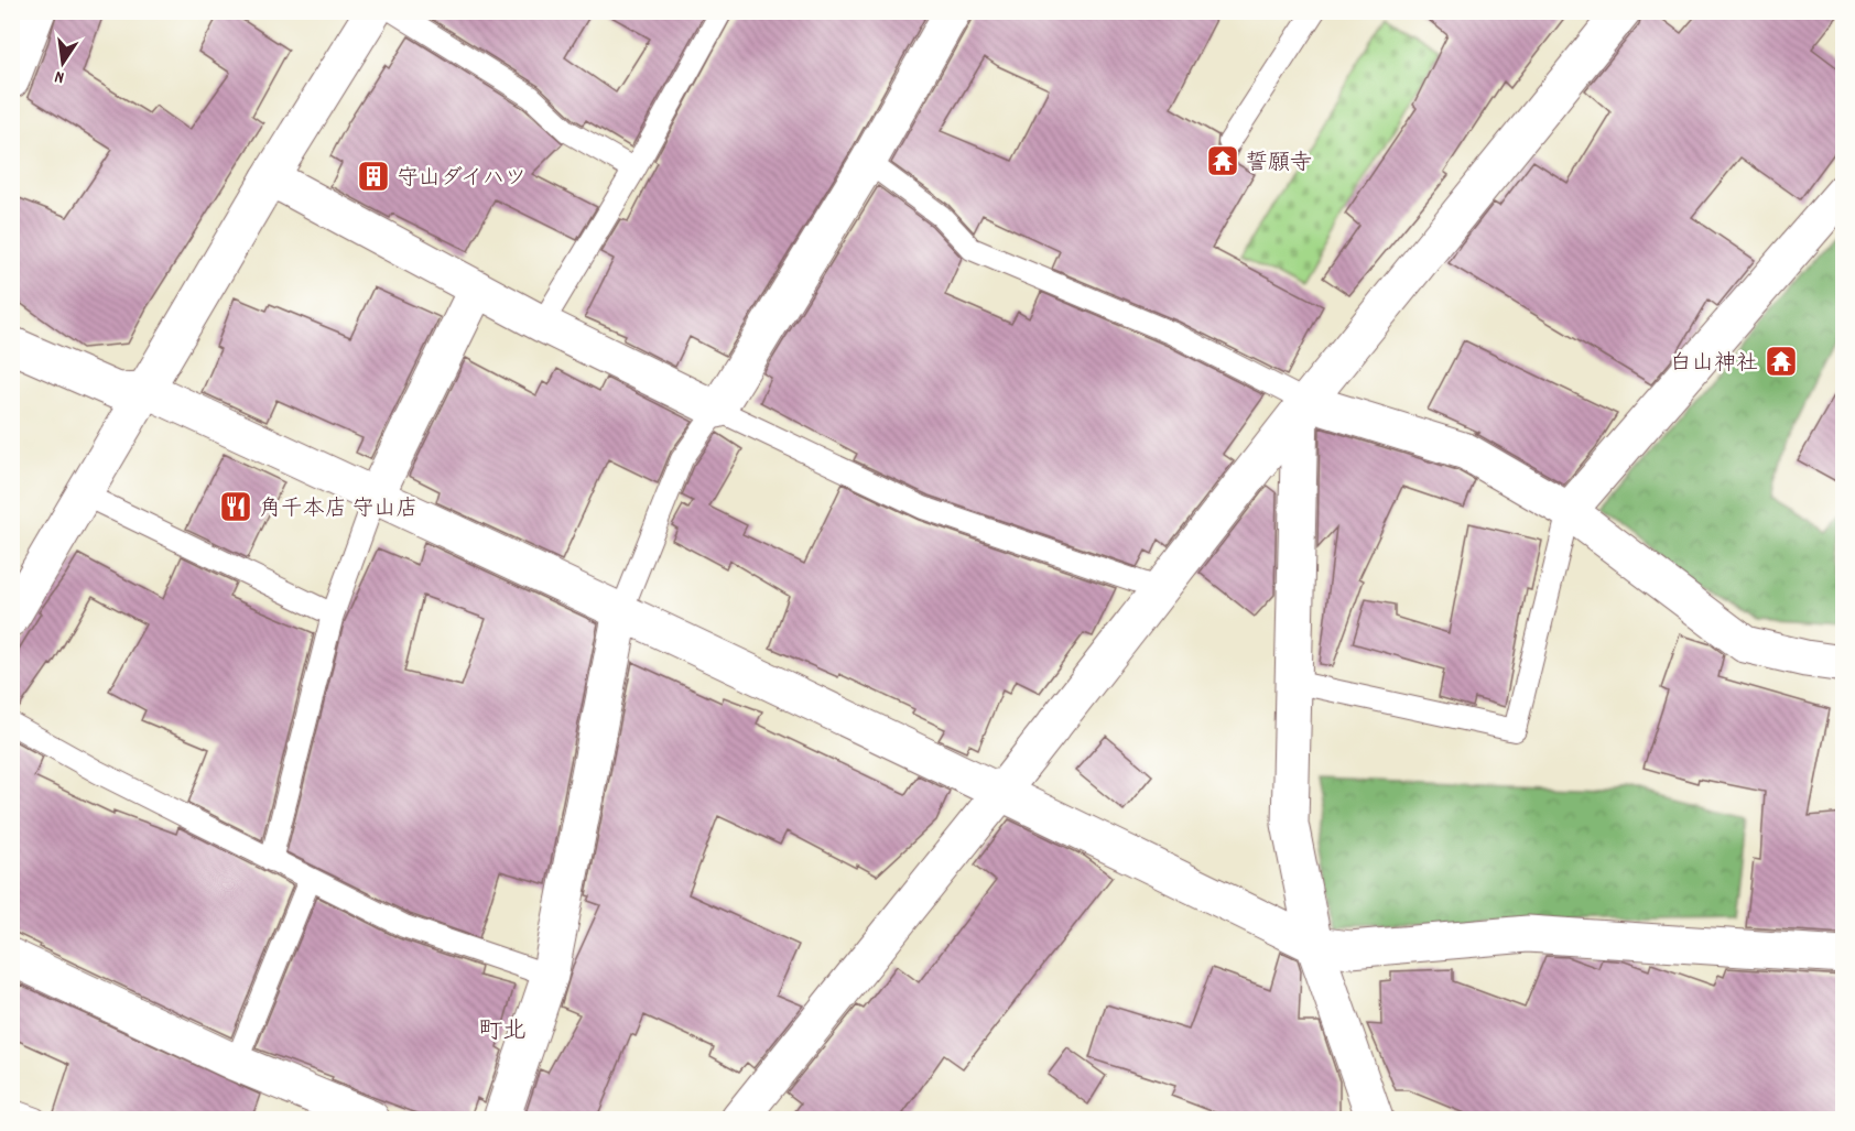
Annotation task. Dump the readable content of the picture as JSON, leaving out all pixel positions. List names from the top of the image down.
{
  "districts": ["町北"],
  "places": {
    "temple": ["誓願寺", "白山神社"],
    "building": ["守山ダイハツ"],
    "restaurant": ["角千本店 守山店"]
  },
  "north": "bottom"
}
